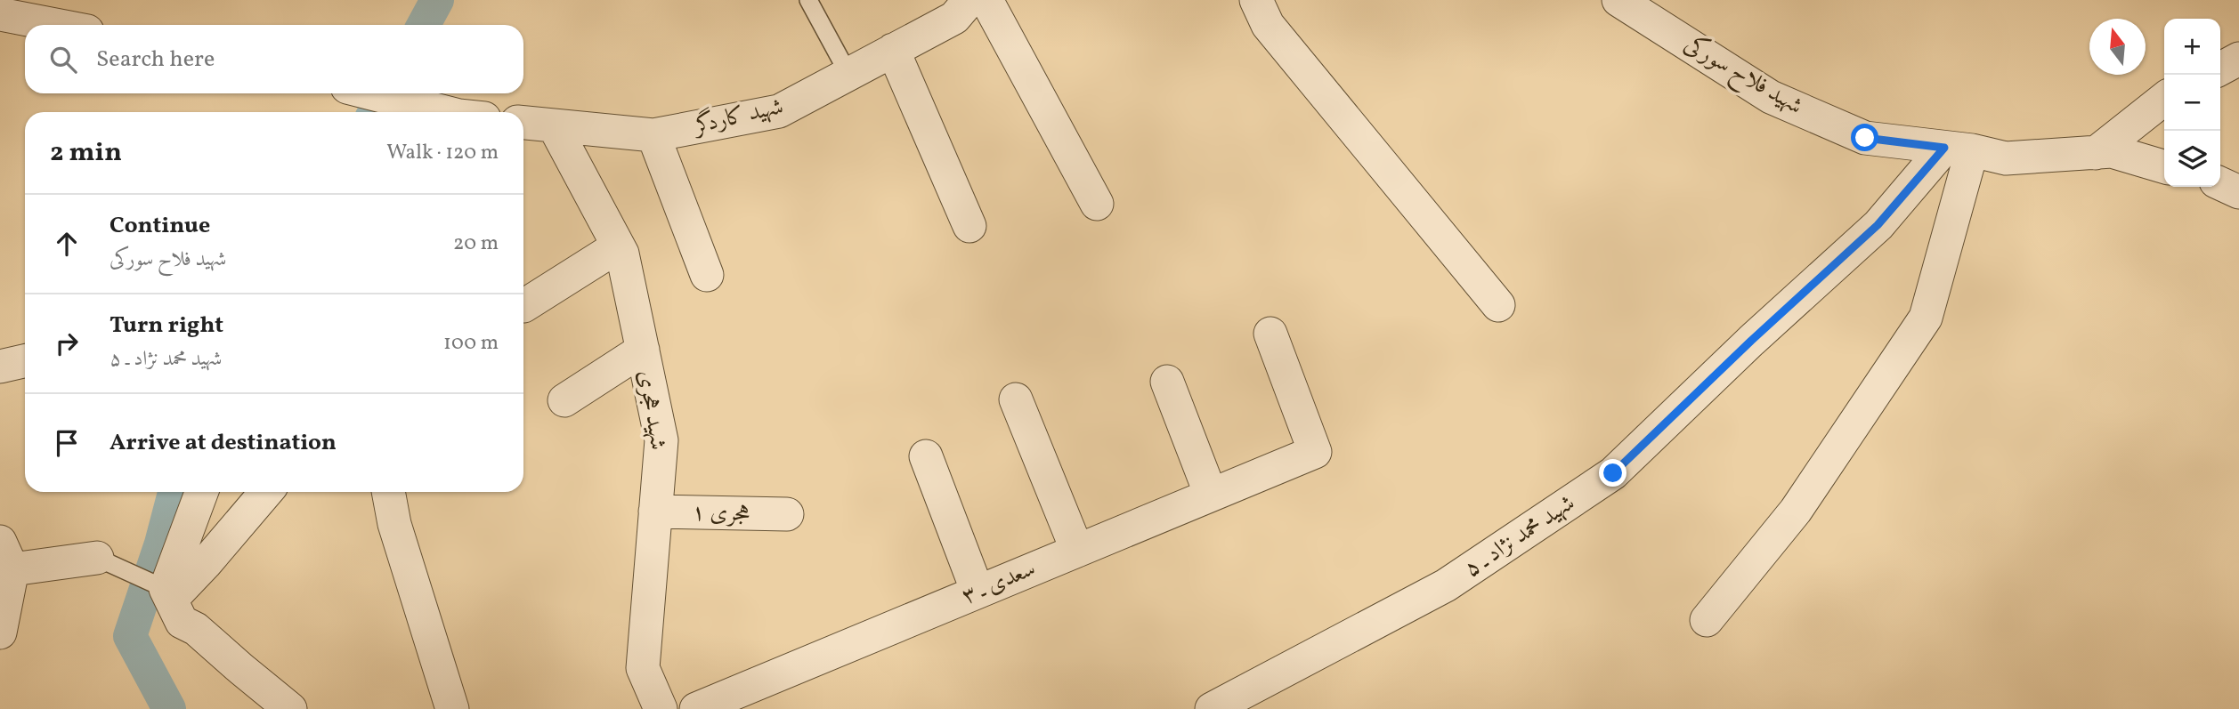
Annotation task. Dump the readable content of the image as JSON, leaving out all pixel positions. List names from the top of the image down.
{
  "streets": {
    "street": [
      "شهید فلاح سورکی",
      "شهید کاردگر",
      "شهید هجری",
      "هجری ۱",
      "شهید محمد نژاد ـ ۵",
      "سعدی ـ ۳"
    ]
  },
  "crossings": [
    ["شهید فلاح سورکی", "شهید محمد نژاد ـ ۵"],
    ["شهید کاردگر", "شهید هجری"],
    ["شهید هجری", "هجری ۱"]
  ],
  "north": "top",
  "page": {
    "map_buttons": ["+", "−"],
    "search": "Search here",
    "heading": ["2 min", "Walk · 120 m"],
    "list": [
      ["Continue", "شهید فلاح سورکی", "20 m"],
      ["Turn right", "شهید محمد نژاد ـ ۵", "100 m"],
      "Arrive at destination"
    ]
  }
}
